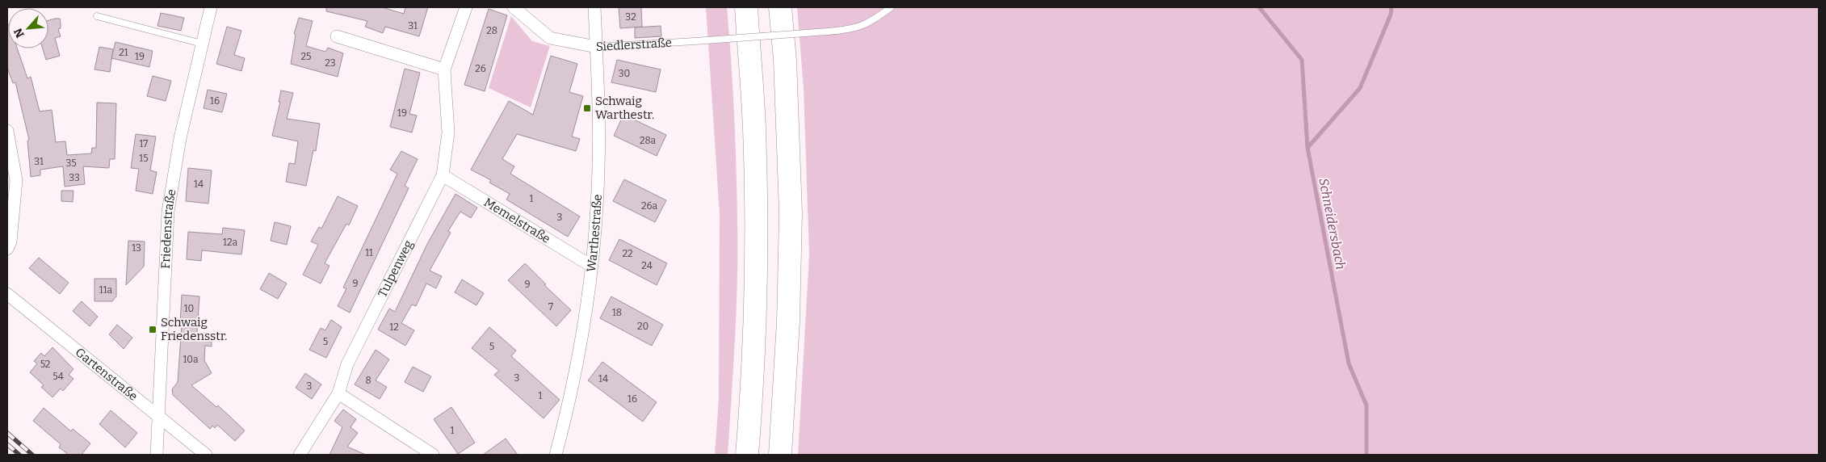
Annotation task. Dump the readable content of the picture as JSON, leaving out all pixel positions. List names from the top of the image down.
{
  "streets": {
    "street": [
      "Siedlerstraße",
      "Memelstraße",
      "Friedenstraße",
      "Warthestraße",
      "Tulpenweg",
      "Gartenstraße"
    ]
  },
  "crossings": [
    ["Siedlerstraße", "Warthestraße"],
    ["Memelstraße", "Warthestraße"],
    ["Memelstraße", "Tulpenweg"],
    ["Friedenstraße", "Gartenstraße"]
  ],
  "water": ["Schneidersbach"],
  "places": {
    "transit": ["Schwaig Warthestr.", "Schwaig Friedensstr."]
  },
  "house_numbers": [
    "32",
    "31",
    "28",
    "21",
    "19",
    "25",
    "23",
    "26",
    "30",
    "16",
    "19",
    "28a",
    "17",
    "15",
    "31",
    "35",
    "33",
    "14",
    "1",
    "26a",
    "3",
    "12a",
    "13",
    "11",
    "22",
    "24",
    "9",
    "9",
    "11a",
    "7",
    "10",
    "18",
    "20",
    "12",
    "5",
    "5",
    "10a",
    "52",
    "54",
    "3",
    "14",
    "8",
    "3",
    "1",
    "16",
    "1"
  ],
  "north": "bottom left"
}
